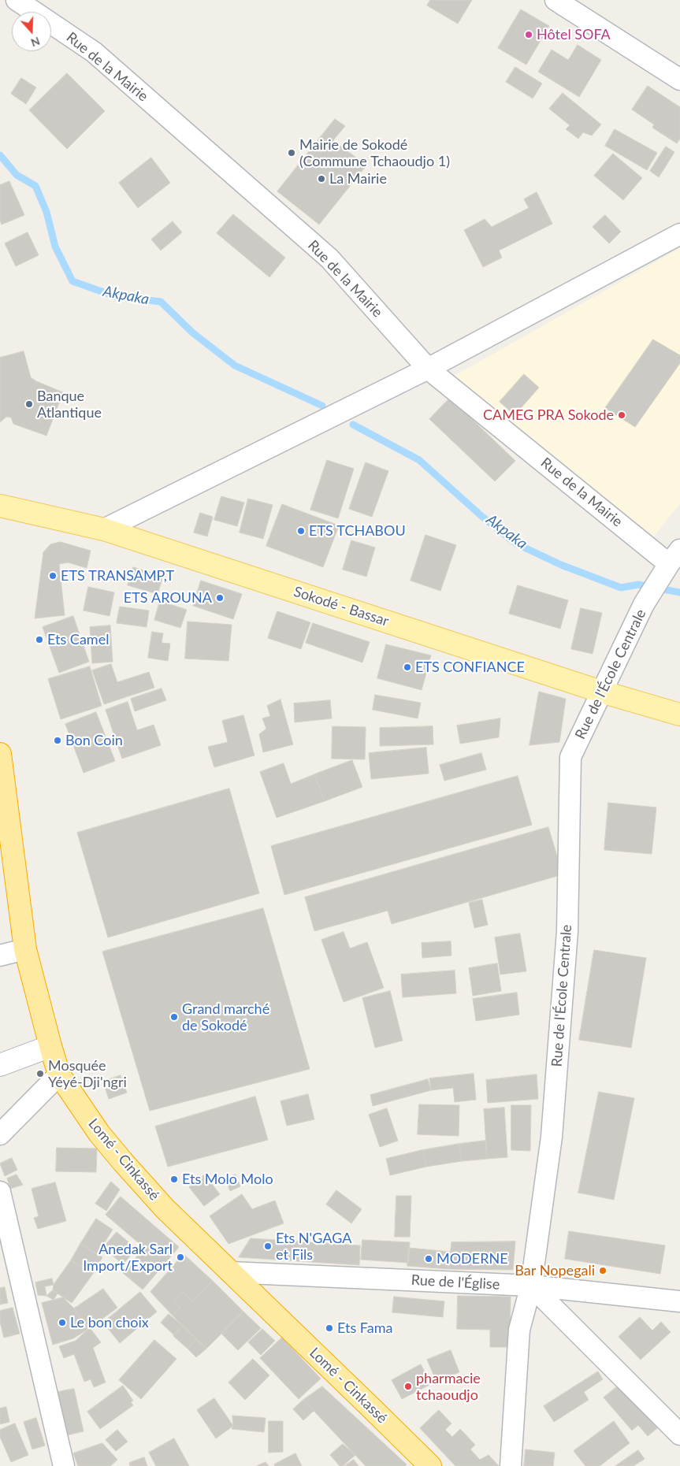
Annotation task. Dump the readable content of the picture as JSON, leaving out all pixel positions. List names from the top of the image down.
{
  "streets": {
    "highway": ["Lomé - Cinkassé"],
    "main road": ["Sokodé - Bassar"],
    "street": ["Rue de la Mairie", "Rue de l'École Centrale", "Rue de l'Église"]
  },
  "crossings": [
    ["Rue de la Mairie", "Rue de l'École Centrale"],
    ["Sokodé - Bassar", "Rue de l'École Centrale"],
    ["Rue de l'École Centrale", "Rue de l'Église"],
    ["Lomé - Cinkassé", "Rue de l'Église"]
  ],
  "water": ["Akpaka"],
  "places": [
    "Hôtel SOFA",
    "Mairie de Sokodé (Commune Tchaoudjo 1)",
    "La Mairie",
    "Banque Atlantique",
    "CAMEG PRA Sokode",
    "ETS TCHABOU",
    "ETS TRANSAMP,T",
    "ETS AROUNA",
    "Ets Camel",
    "ETS CONFIANCE",
    "Bon Coin",
    "Grand marché de Sokodé",
    "Mosquée Yéyé-Dji'ngri",
    "Ets Molo Molo",
    "Ets N'GAGA et Fils",
    "Anedak Sarl Import/Export",
    "MODERNE",
    "Bar Nopegali",
    "Le bon choix",
    "Ets Fama",
    "pharmacie tchaoudjo"
  ],
  "north": "bottom"
}
